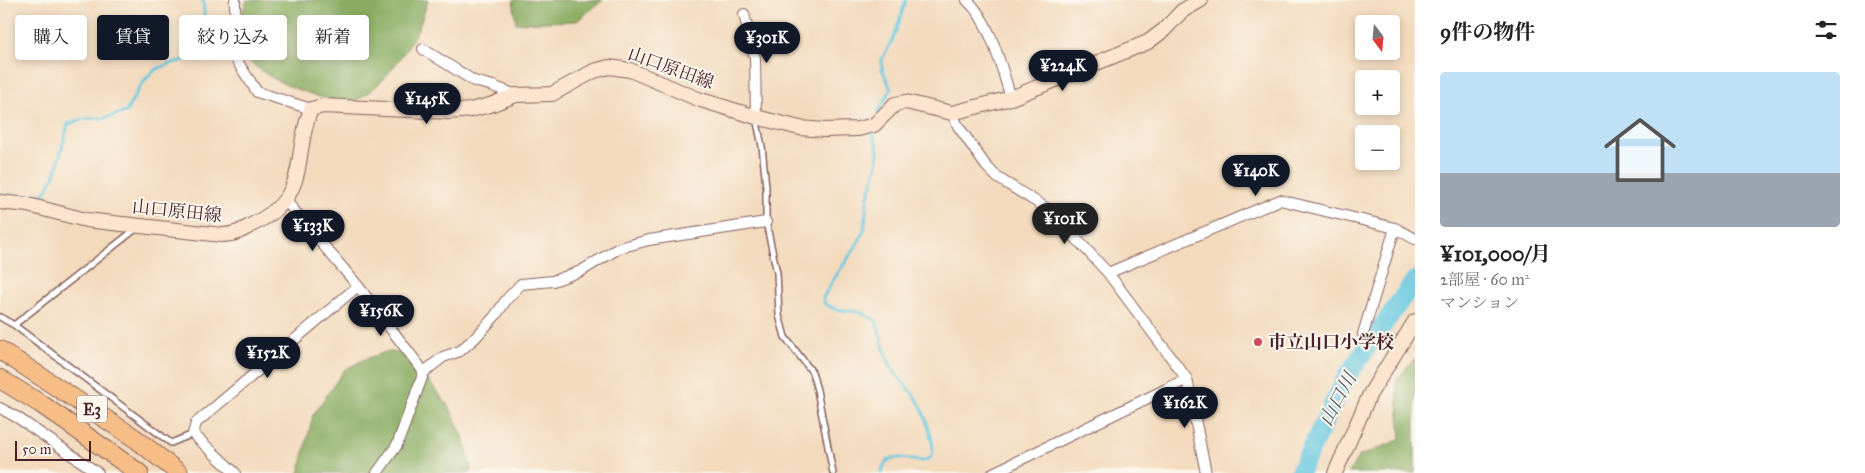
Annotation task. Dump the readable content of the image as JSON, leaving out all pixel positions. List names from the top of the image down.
{
  "streets": {
    "highway": ["E3"],
    "main road": ["山口原田線"]
  },
  "water": ["山口川"],
  "places": ["市立山口小学校"],
  "scale_bar": "50 m",
  "north": "bottom",
  "page": {
    "heading": "9件の物件",
    "map_buttons": ["+", "−"],
    "chip": [
      "購入",
      "賃貸",
      "絞り込み",
      "新着"
    ],
    "price": [
      "¥301K",
      "¥224K",
      "¥145K",
      "¥140K",
      "¥101K",
      "¥133K",
      "¥156K",
      "¥152K",
      "¥162K"
    ],
    "list": [
      {
        "name": "¥101,000/月",
        "note": "2部屋 · 60 m² · マンション"
      }
    ],
    "scale": "50 m"
  }
}
